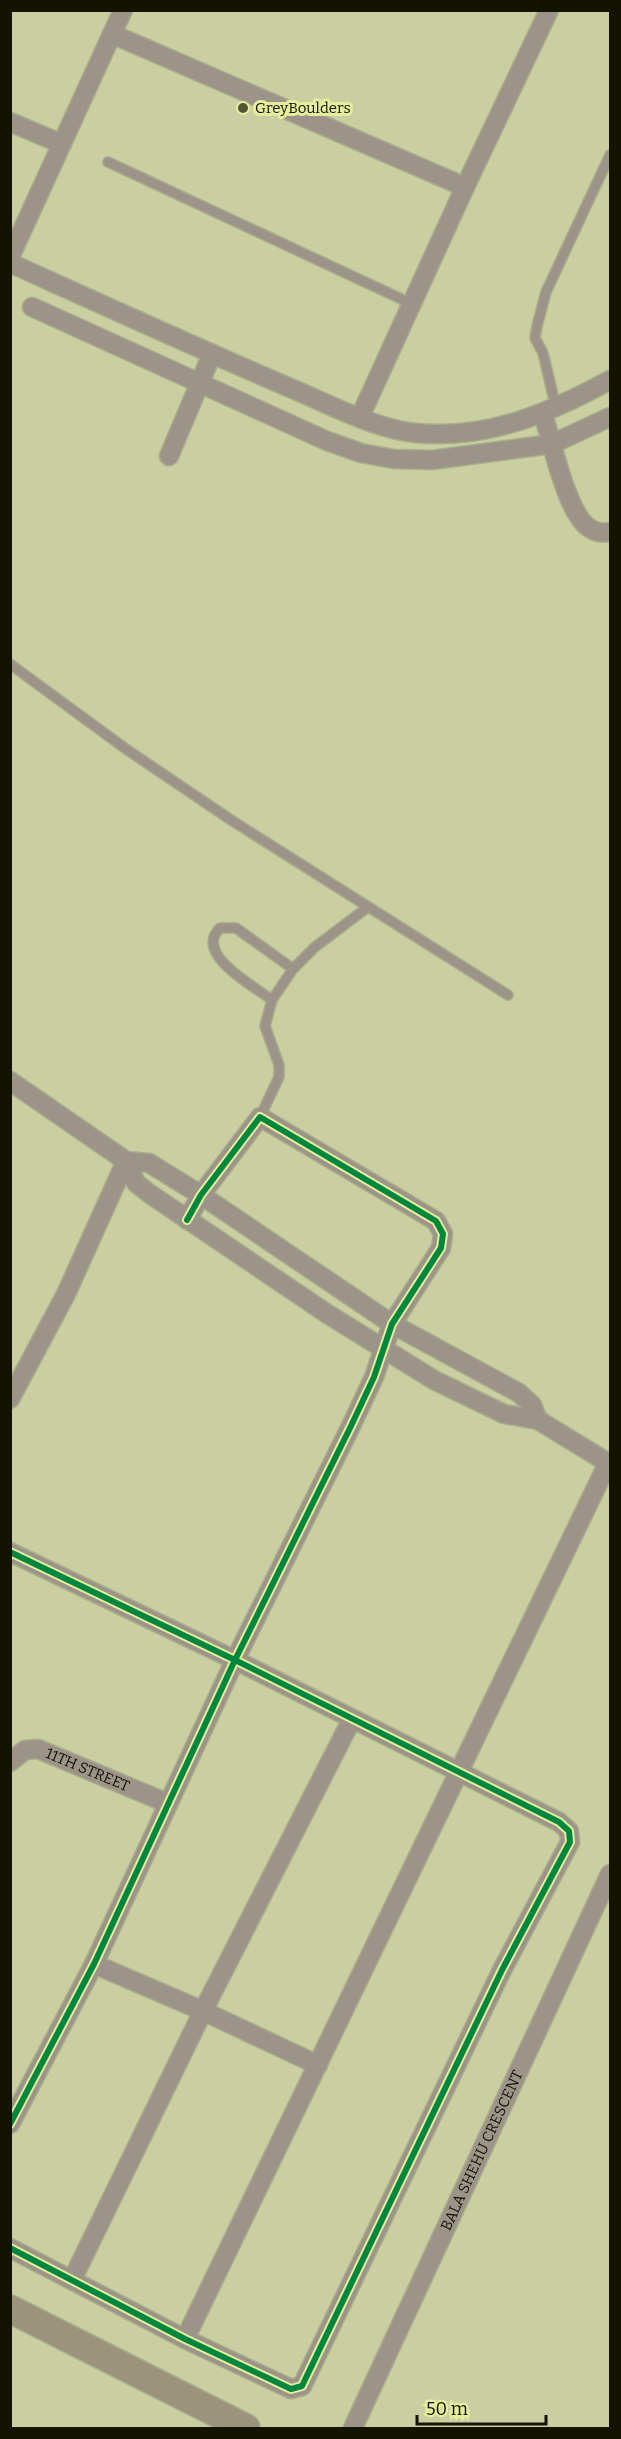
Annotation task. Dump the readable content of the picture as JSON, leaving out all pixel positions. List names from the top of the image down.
{
  "streets": {
    "street": ["11TH STREET", "BALA SHEHU CRESCENT"]
  },
  "places": ["GreyBoulders"],
  "scale_bar": "50 m"
}
